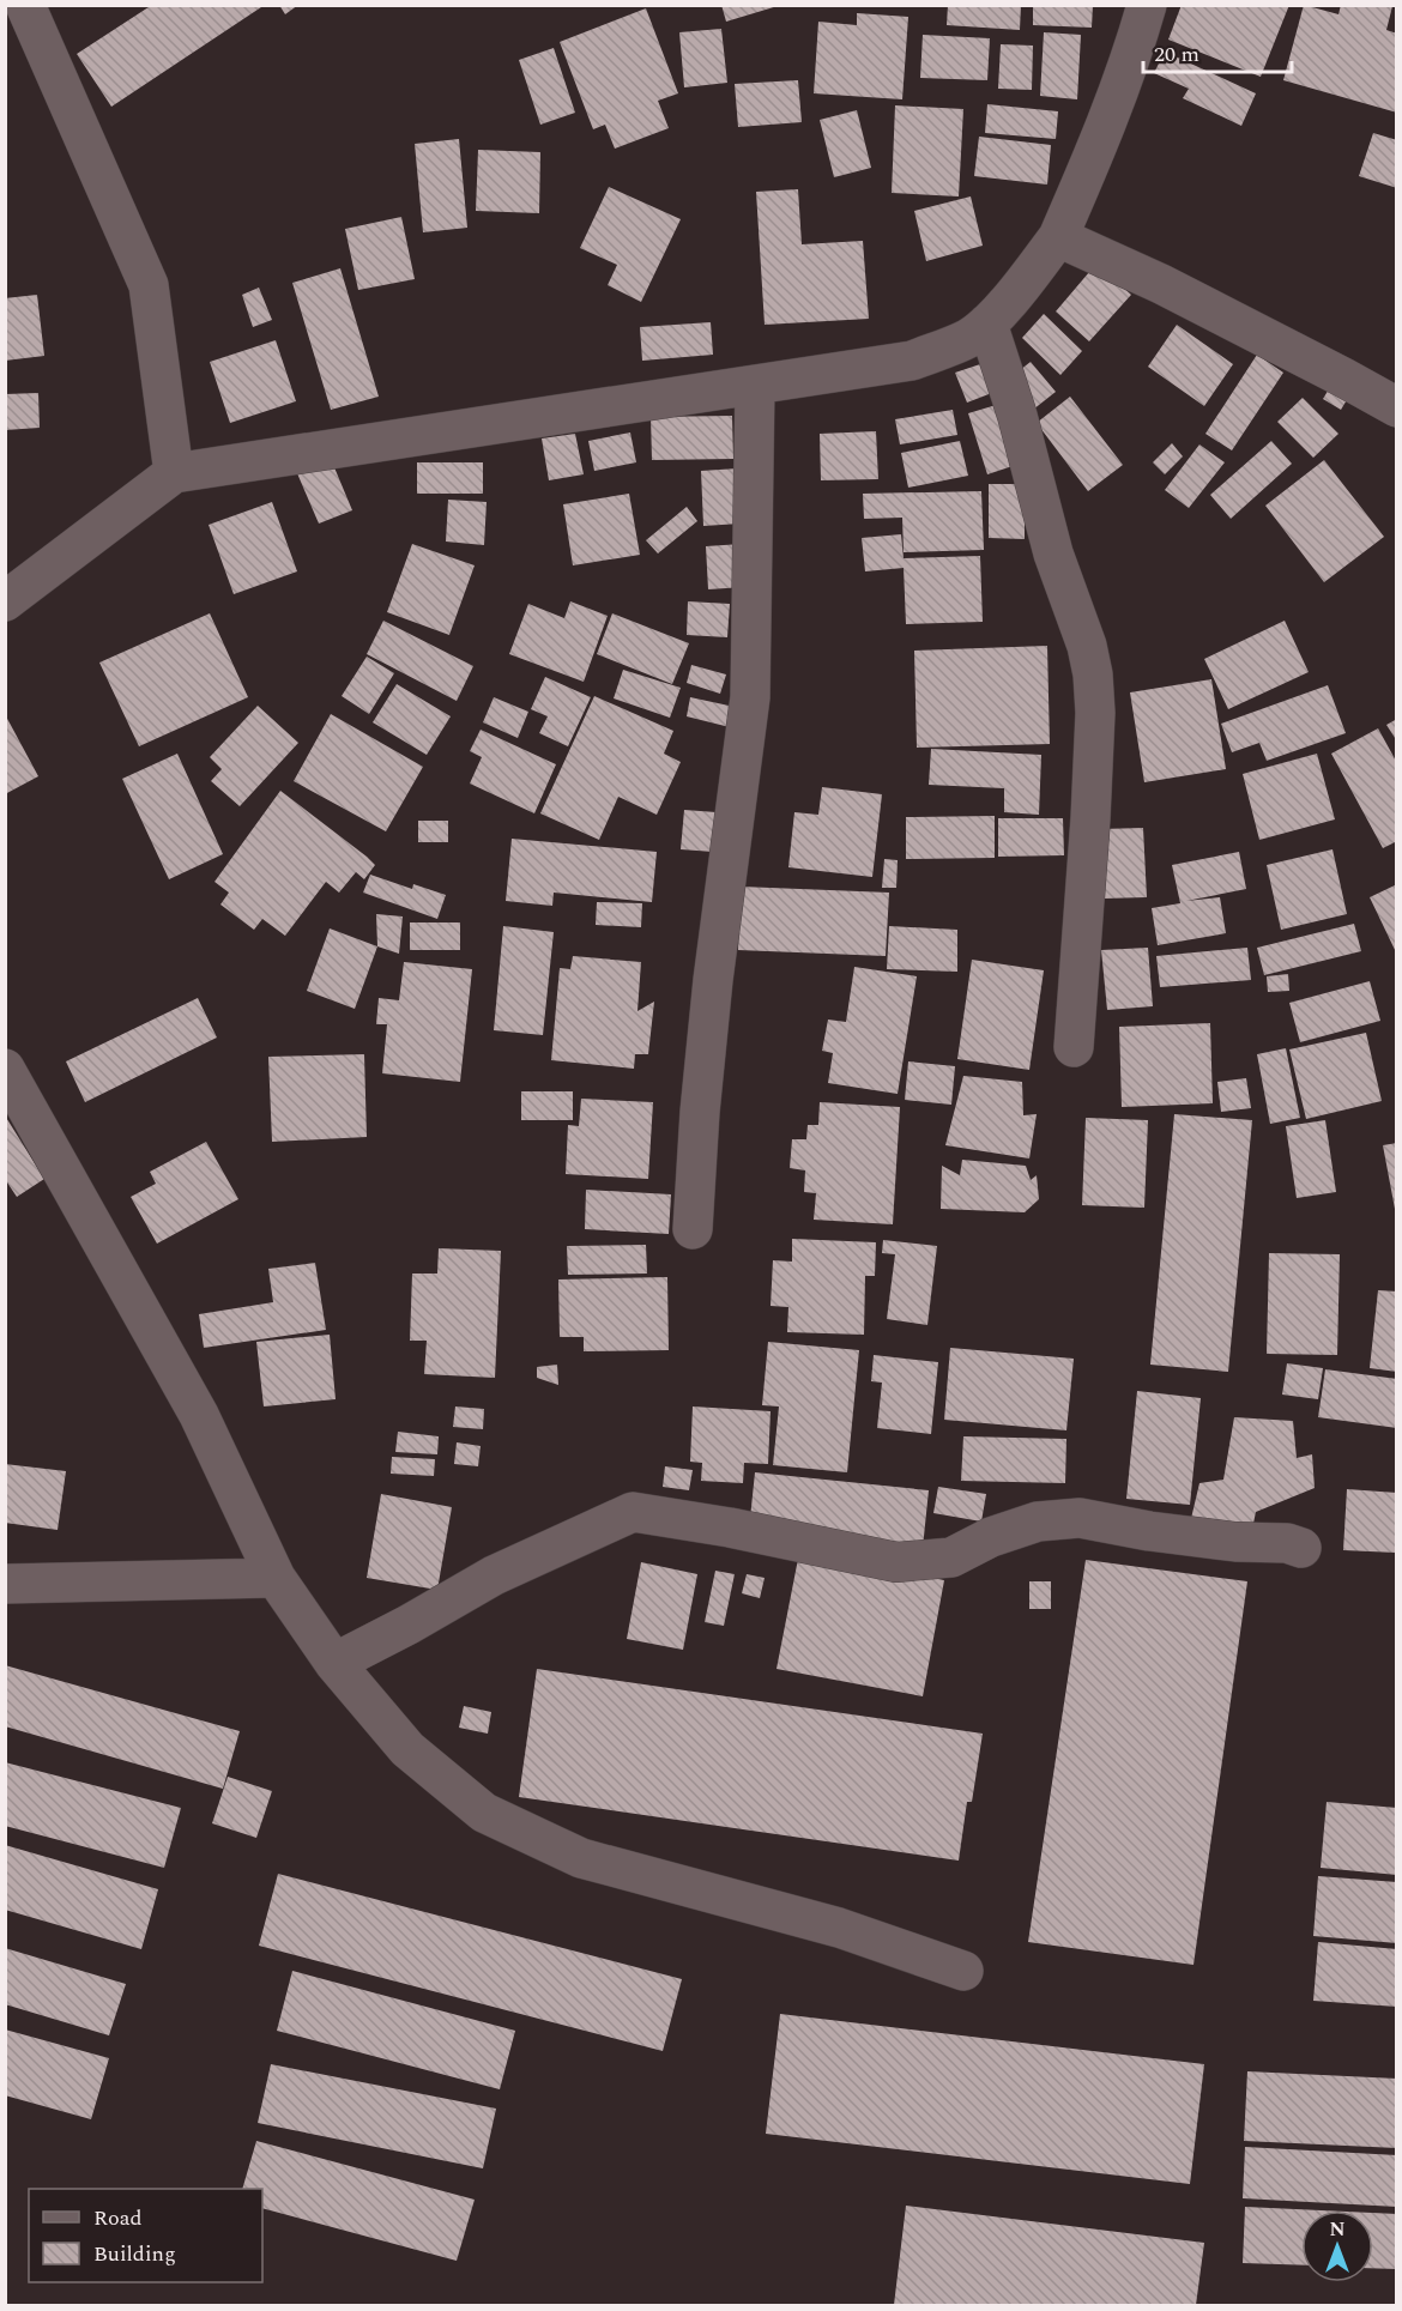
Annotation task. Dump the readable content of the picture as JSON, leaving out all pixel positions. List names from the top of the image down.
{
  "legend": ["Road", "Building"],
  "scale_bar": "20 m",
  "north": "top"
}
